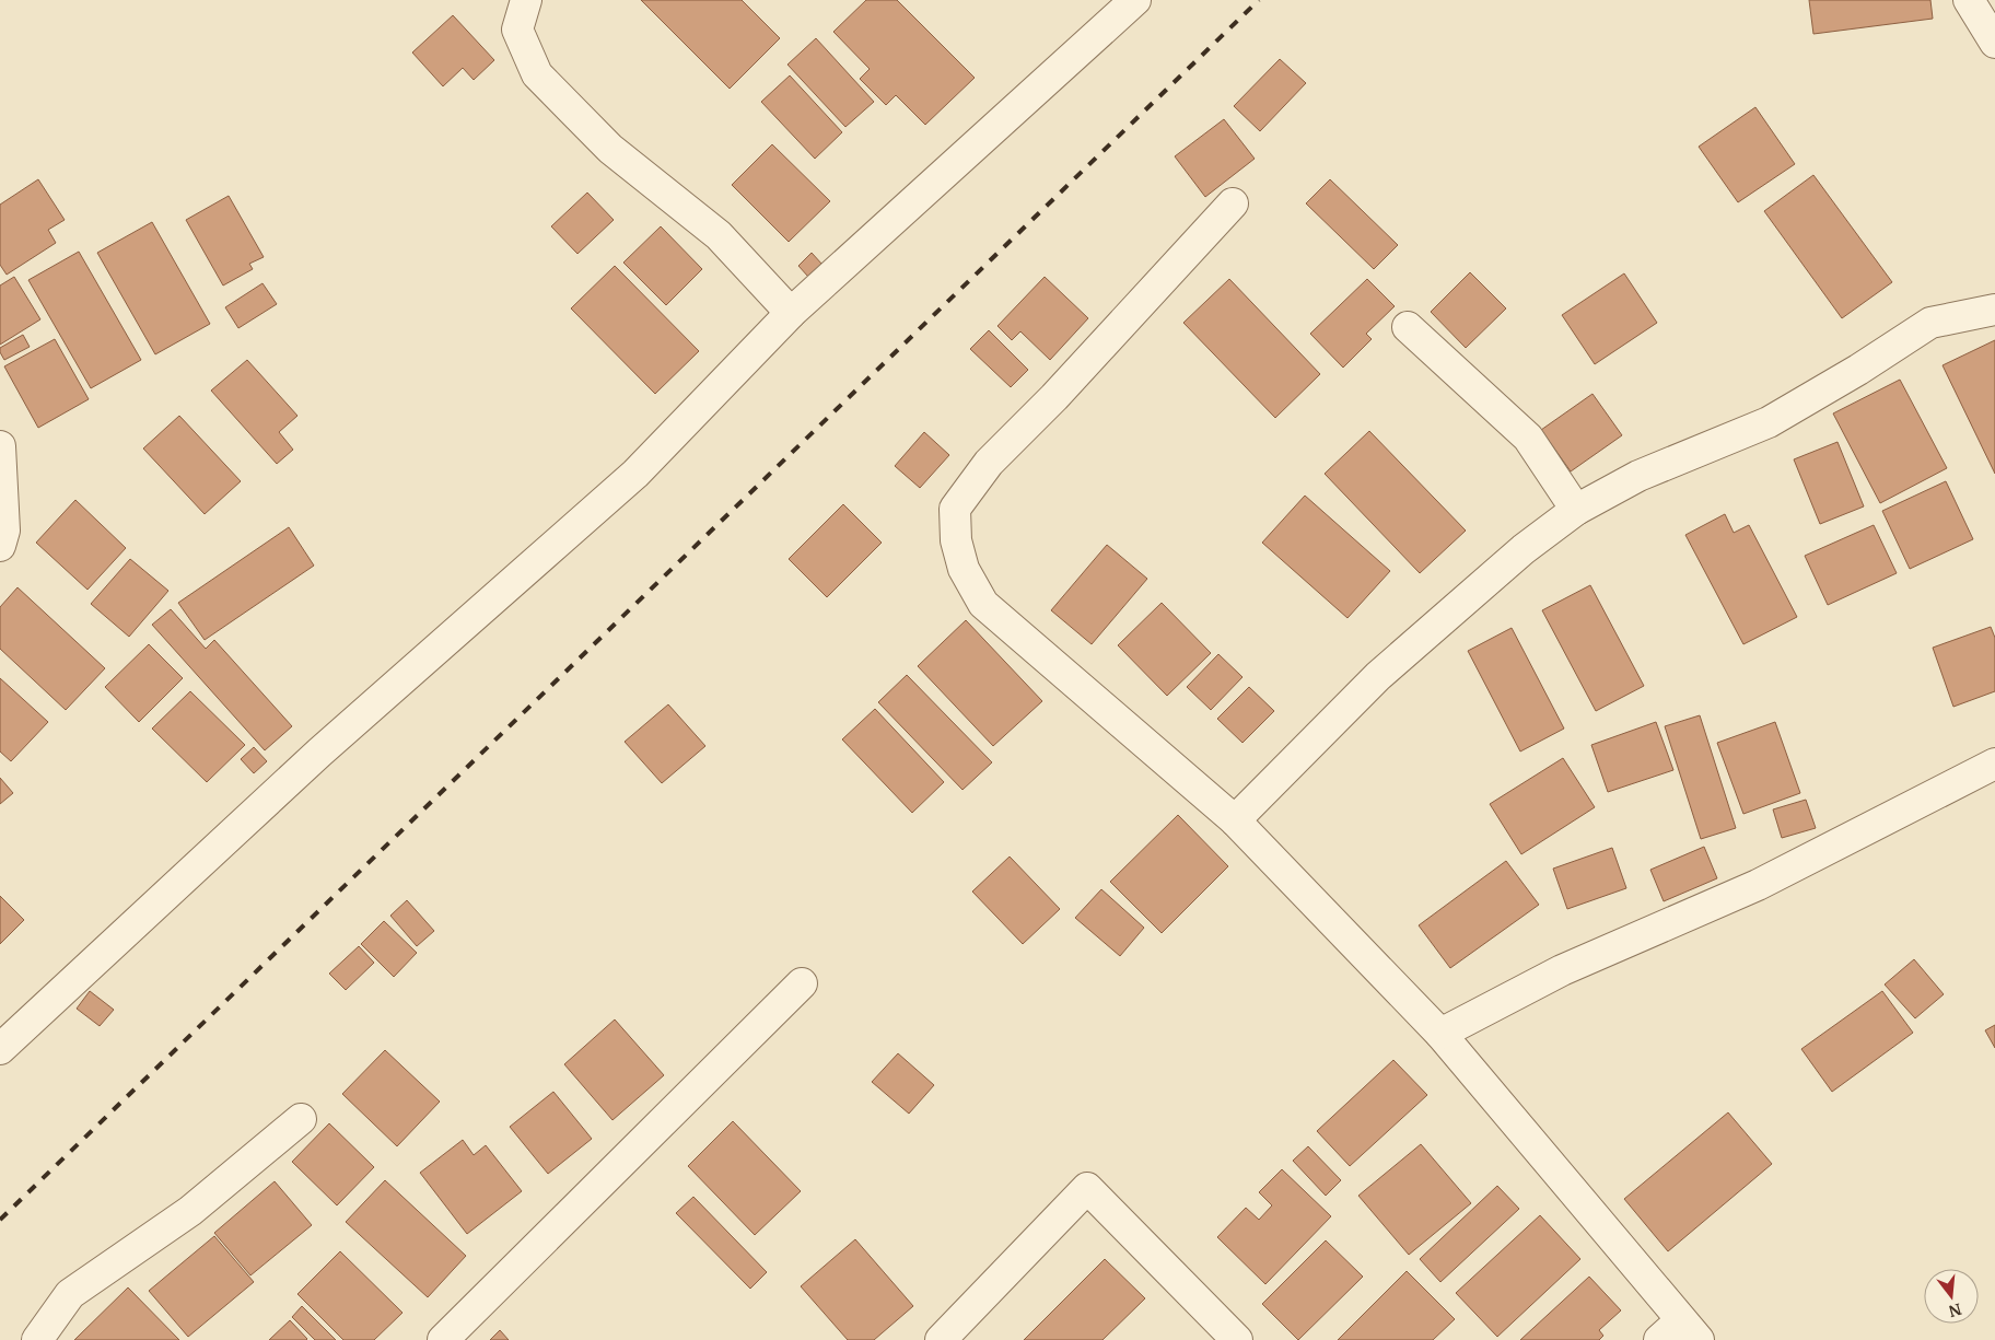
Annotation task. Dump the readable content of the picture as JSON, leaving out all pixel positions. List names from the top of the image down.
{
  "north": "bottom"
}
